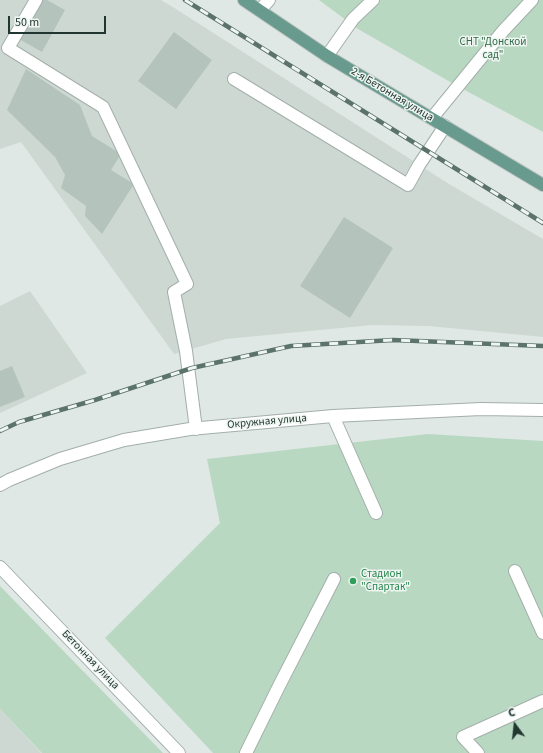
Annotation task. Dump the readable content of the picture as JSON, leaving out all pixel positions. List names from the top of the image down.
{
  "streets": {
    "main road": ["2-я Бетонная улица"],
    "street": ["Окружная улица", "Бетонная улица"]
  },
  "parks": ["СНТ \"Донской сад\""],
  "places": ["Стадион \"Спартак\""],
  "scale_bar": "50 m",
  "north": "top"
}
